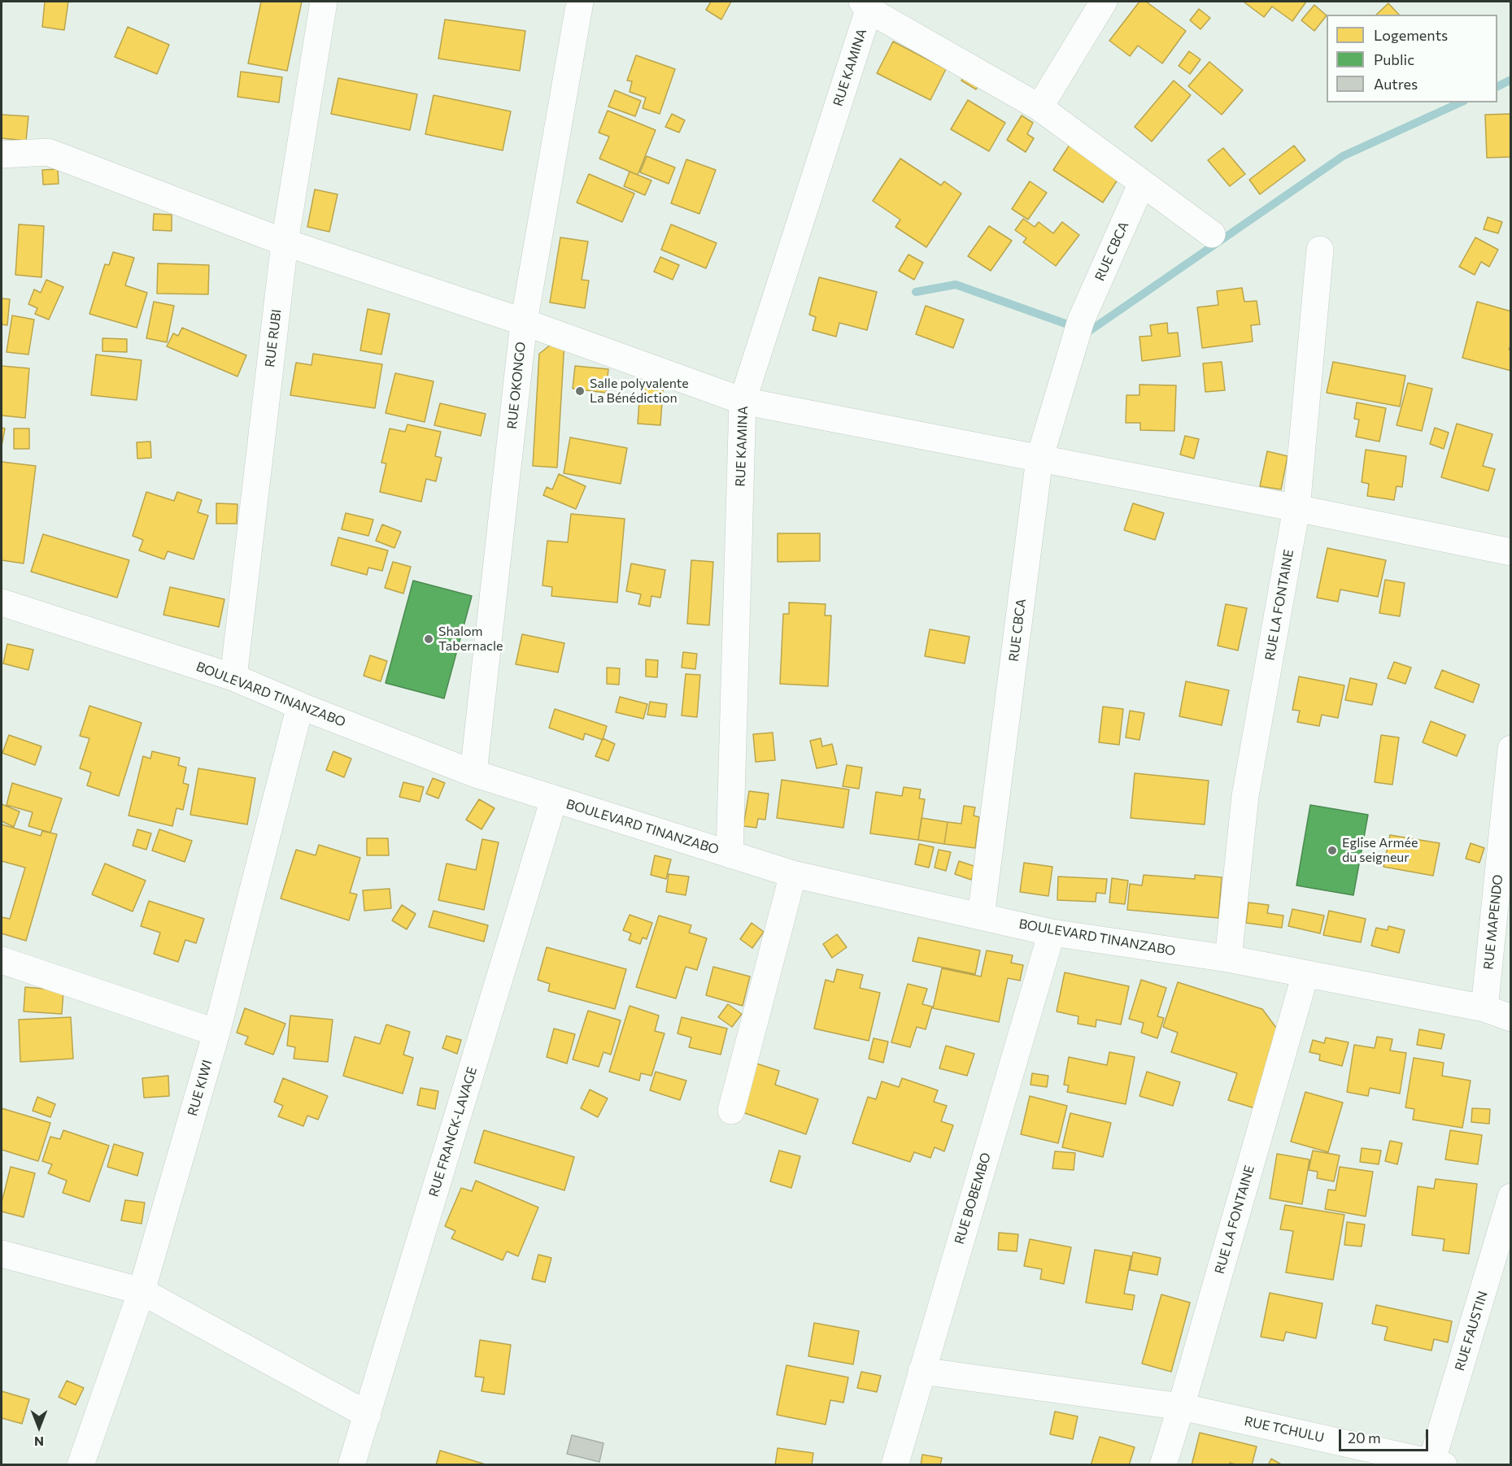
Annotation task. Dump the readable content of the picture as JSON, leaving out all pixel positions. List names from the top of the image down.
{
  "streets": {
    "street": [
      "RUE KAMINA",
      "RUE CBCA",
      "RUE RUBI",
      "RUE OKONGO",
      "RUE LA FONTAINE",
      "BOULEVARD TINANZABO",
      "RUE MAPENDO",
      "RUE KIWI",
      "RUE FRANCK-LAVAGE",
      "RUE BOBEMBO",
      "RUE FAUSTIN",
      "RUE TCHULU"
    ]
  },
  "crossings": [
    ["RUE KAMINA", "BOULEVARD TINANZABO"],
    ["RUE CBCA", "BOULEVARD TINANZABO"],
    ["RUE RUBI", "BOULEVARD TINANZABO"],
    ["RUE OKONGO", "BOULEVARD TINANZABO"],
    ["RUE LA FONTAINE", "BOULEVARD TINANZABO"],
    ["RUE LA FONTAINE", "RUE TCHULU"],
    ["BOULEVARD TINANZABO", "RUE MAPENDO"],
    ["BOULEVARD TINANZABO", "RUE KIWI"],
    ["BOULEVARD TINANZABO", "RUE FRANCK-LAVAGE"],
    ["BOULEVARD TINANZABO", "RUE BOBEMBO"],
    ["RUE BOBEMBO", "RUE TCHULU"],
    ["RUE FAUSTIN", "RUE TCHULU"]
  ],
  "places": ["Salle polyvalente La Bénédiction", "Shalom Tabernacle", "Eglise Armée du seigneur"],
  "legend": ["Logements", "Public", "Autres"],
  "scale_bar": "20 m",
  "north": "bottom"
}
